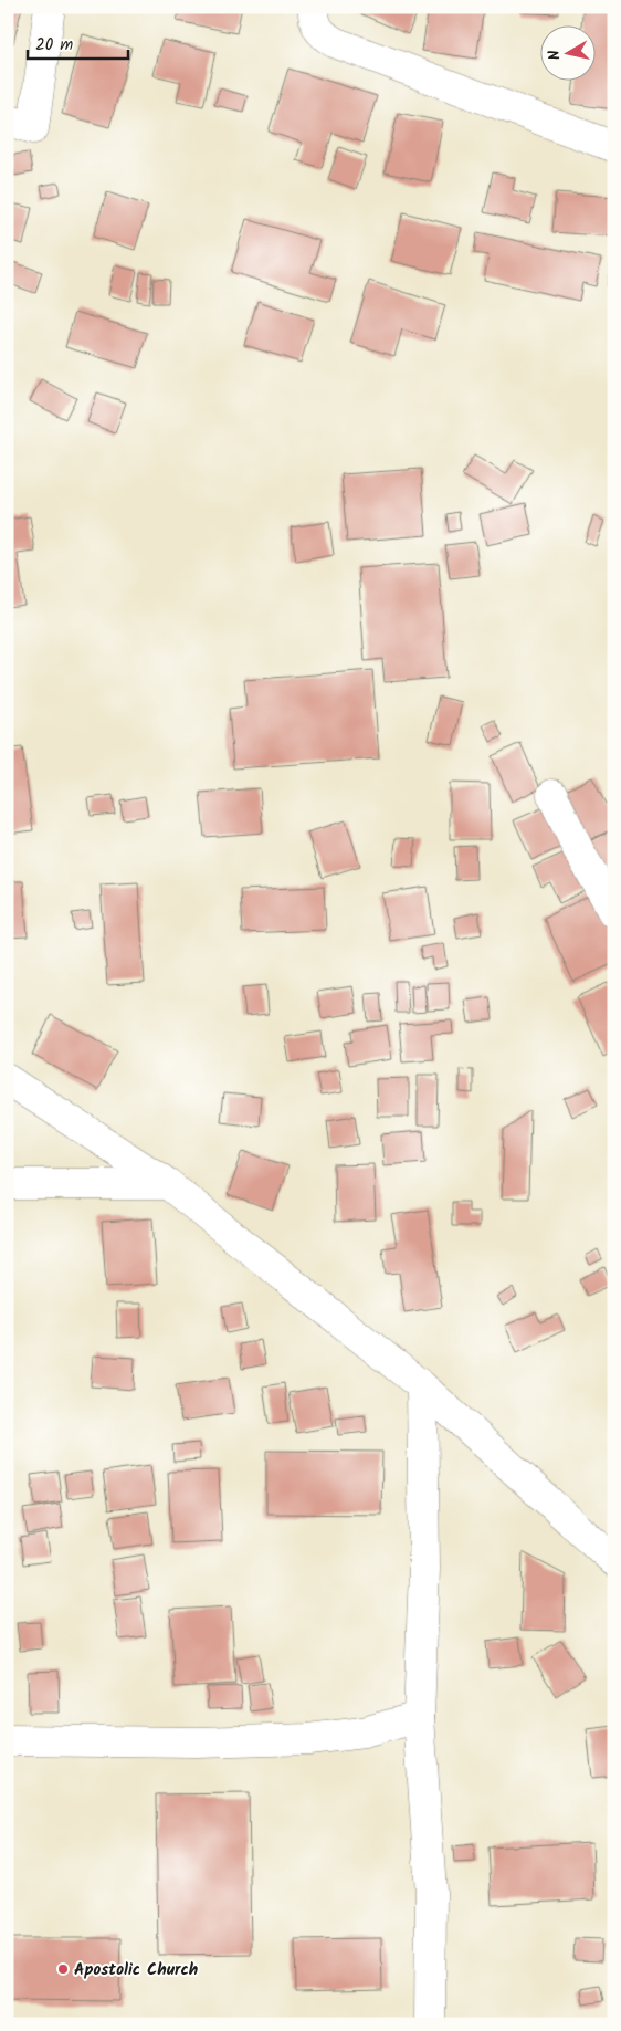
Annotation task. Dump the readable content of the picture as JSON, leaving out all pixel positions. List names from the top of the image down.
{
  "places": ["Apostolic Church"],
  "scale_bar": "20 m",
  "north": "left"
}
